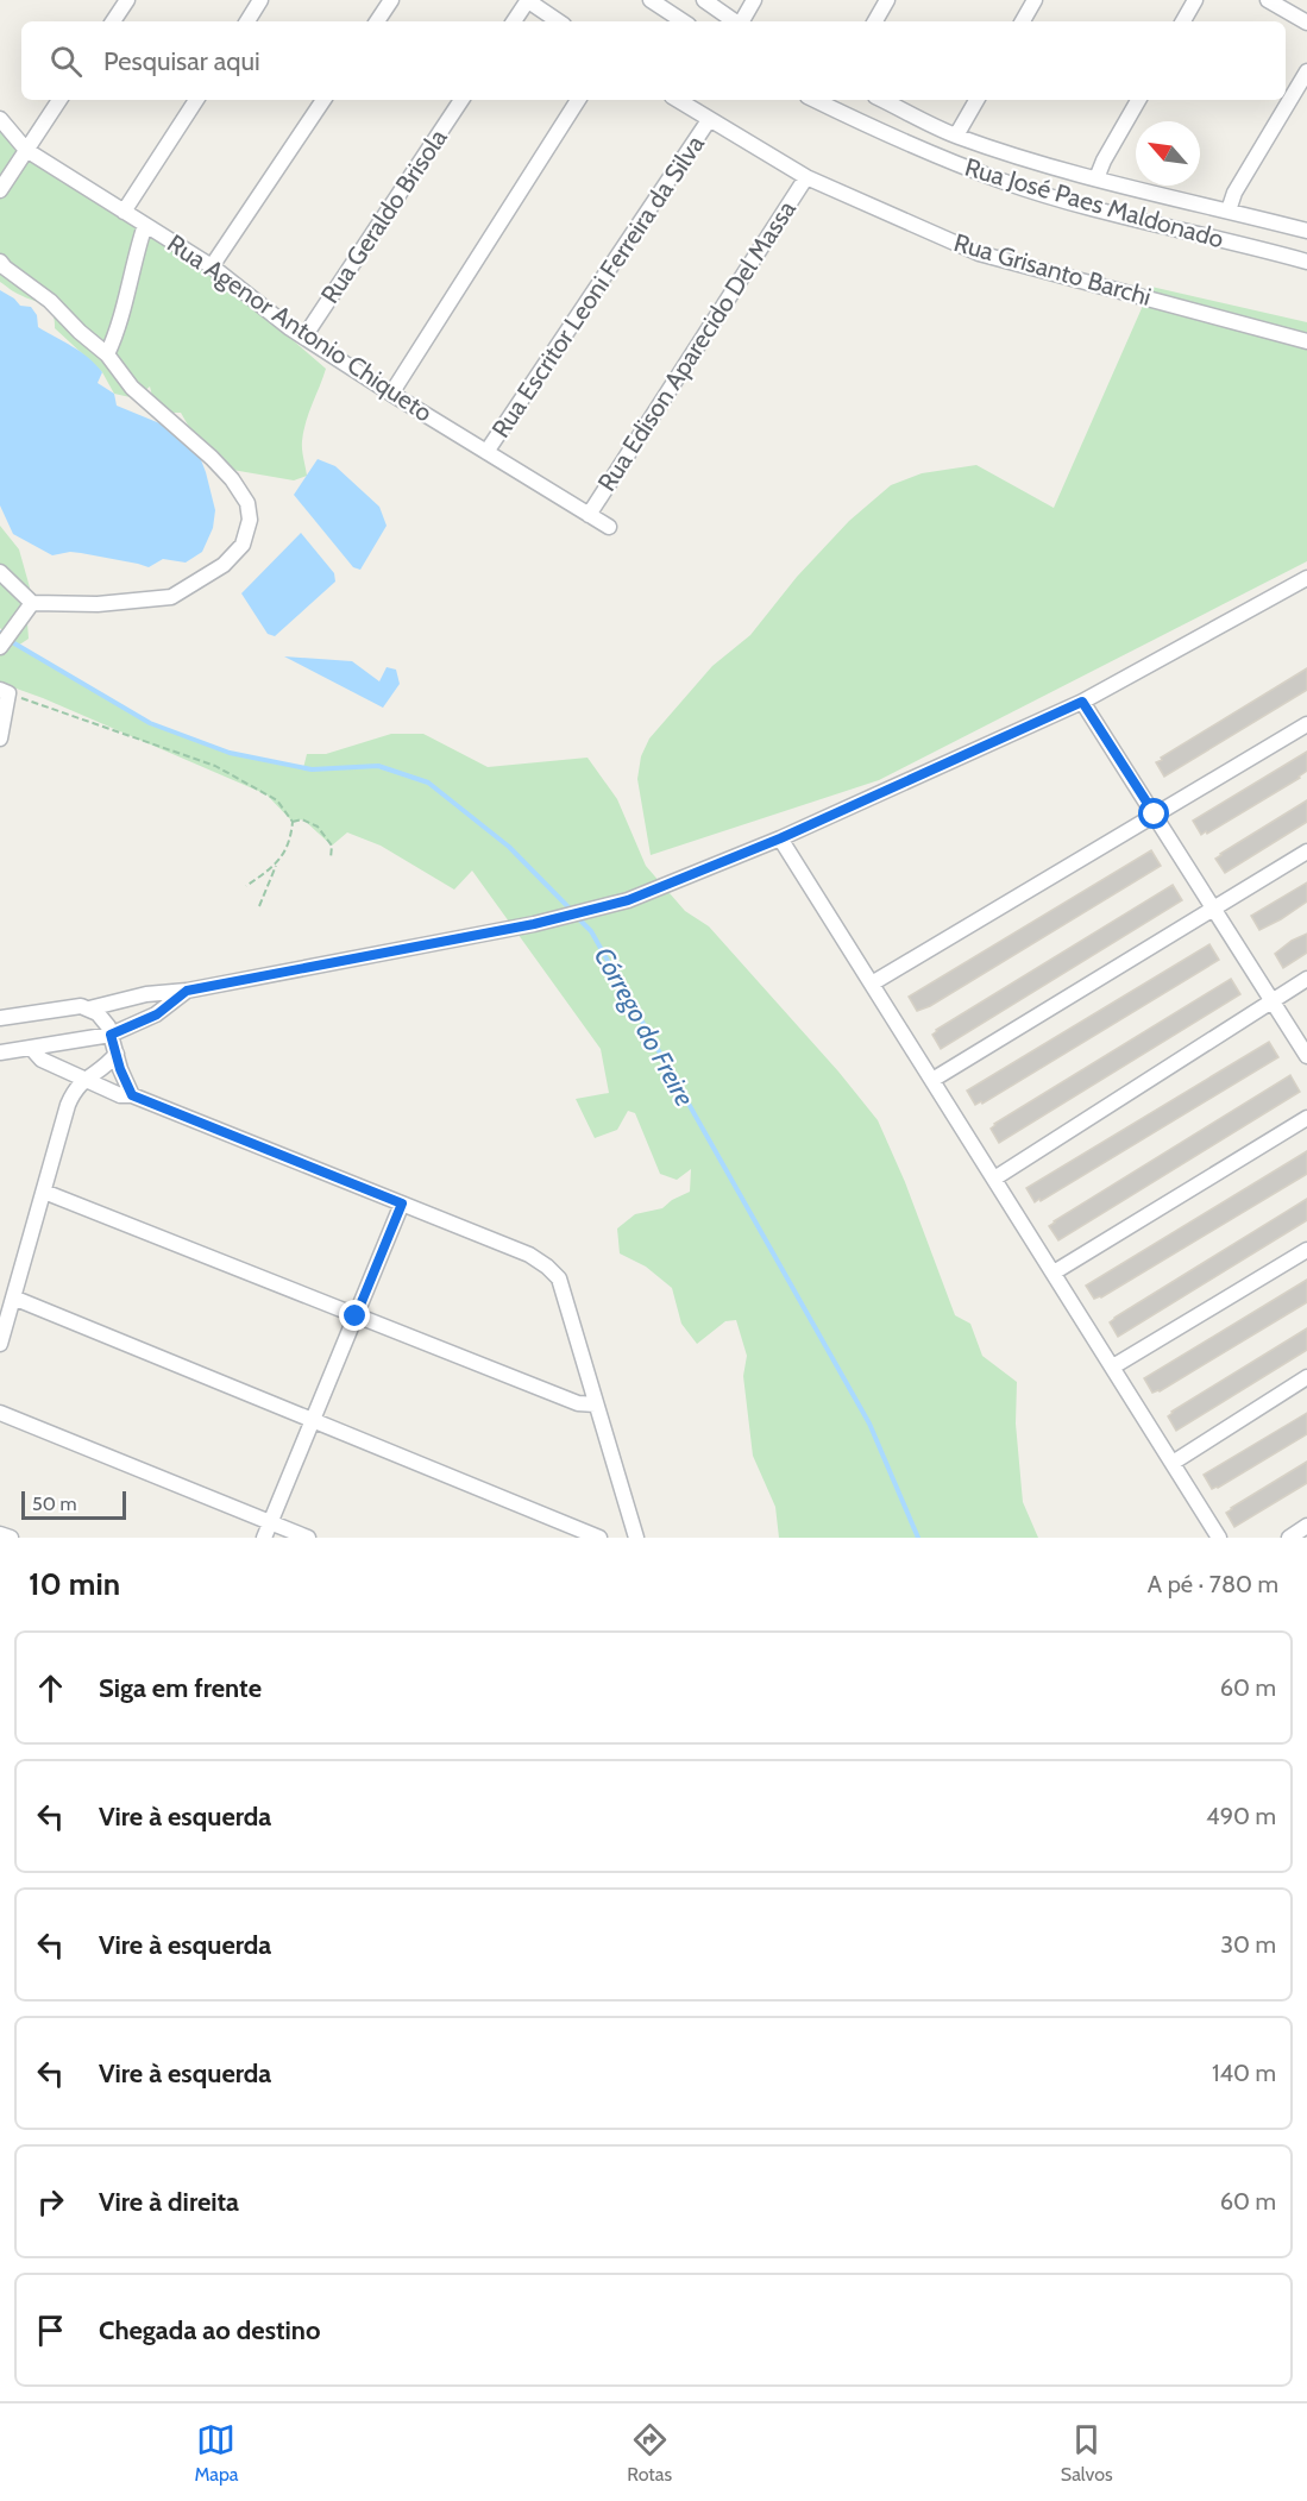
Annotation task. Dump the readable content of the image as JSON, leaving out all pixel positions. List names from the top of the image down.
{
  "streets": {
    "street": [
      "Rua José Paes Maldonado",
      "Rua Geraldo Brisola",
      "Rua Grisanto Barchi",
      "Rua Escritor Leoni Ferreira da Silva",
      "Rua Agenor Antonio Chiqueto",
      "Rua Edison Aparecido Del Massa"
    ]
  },
  "crossings": [
    ["Rua Geraldo Brisola", "Rua Agenor Antonio Chiqueto"],
    ["Rua Grisanto Barchi", "Rua Escritor Leoni Ferreira da Silva"],
    ["Rua Grisanto Barchi", "Rua Edison Aparecido Del Massa"],
    ["Rua Escritor Leoni Ferreira da Silva", "Rua Agenor Antonio Chiqueto"],
    ["Rua Agenor Antonio Chiqueto", "Rua Edison Aparecido Del Massa"]
  ],
  "water": ["Córrego do Freire"],
  "scale_bar": "50 m",
  "north": "top left",
  "page": {
    "search": "Pesquisar aqui",
    "scale": "50 m",
    "heading": ["10 min", "A pé · 780 m"],
    "list": [
      ["Siga em frente", "60 m"],
      ["Vire à esquerda", "490 m"],
      ["Vire à esquerda", "30 m"],
      ["Vire à esquerda", "140 m"],
      ["Vire à direita", "60 m"],
      "Chegada ao destino"
    ],
    "nav": ["Mapa", "Rotas", "Salvos"]
  }
}
